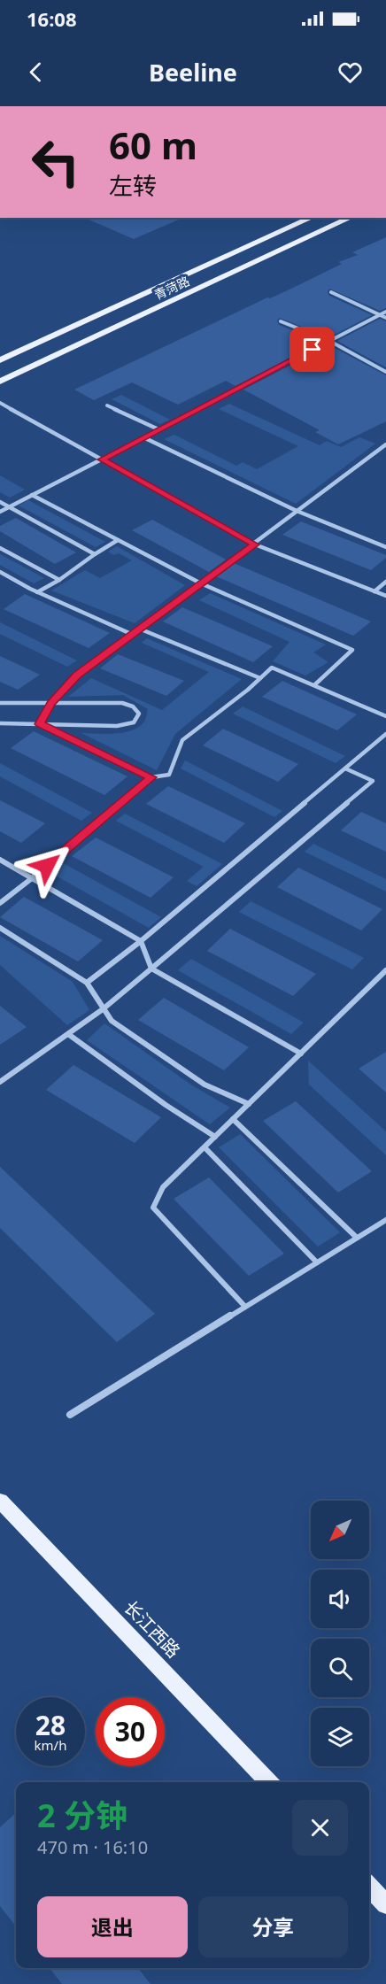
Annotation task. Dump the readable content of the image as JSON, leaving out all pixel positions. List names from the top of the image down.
{
  "streets": {
    "main road": ["青菏路", "长江西路"]
  },
  "north": "bottom left",
  "page": {
    "status": "16:08",
    "header": "Beeline",
    "turn": ["60 m", "左转"],
    "speed": "28 km/h",
    "limit": "30",
    "heading": ["2 分钟", "470 m · 16:10"],
    "buttons": ["退出", "分享"]
  }
}
